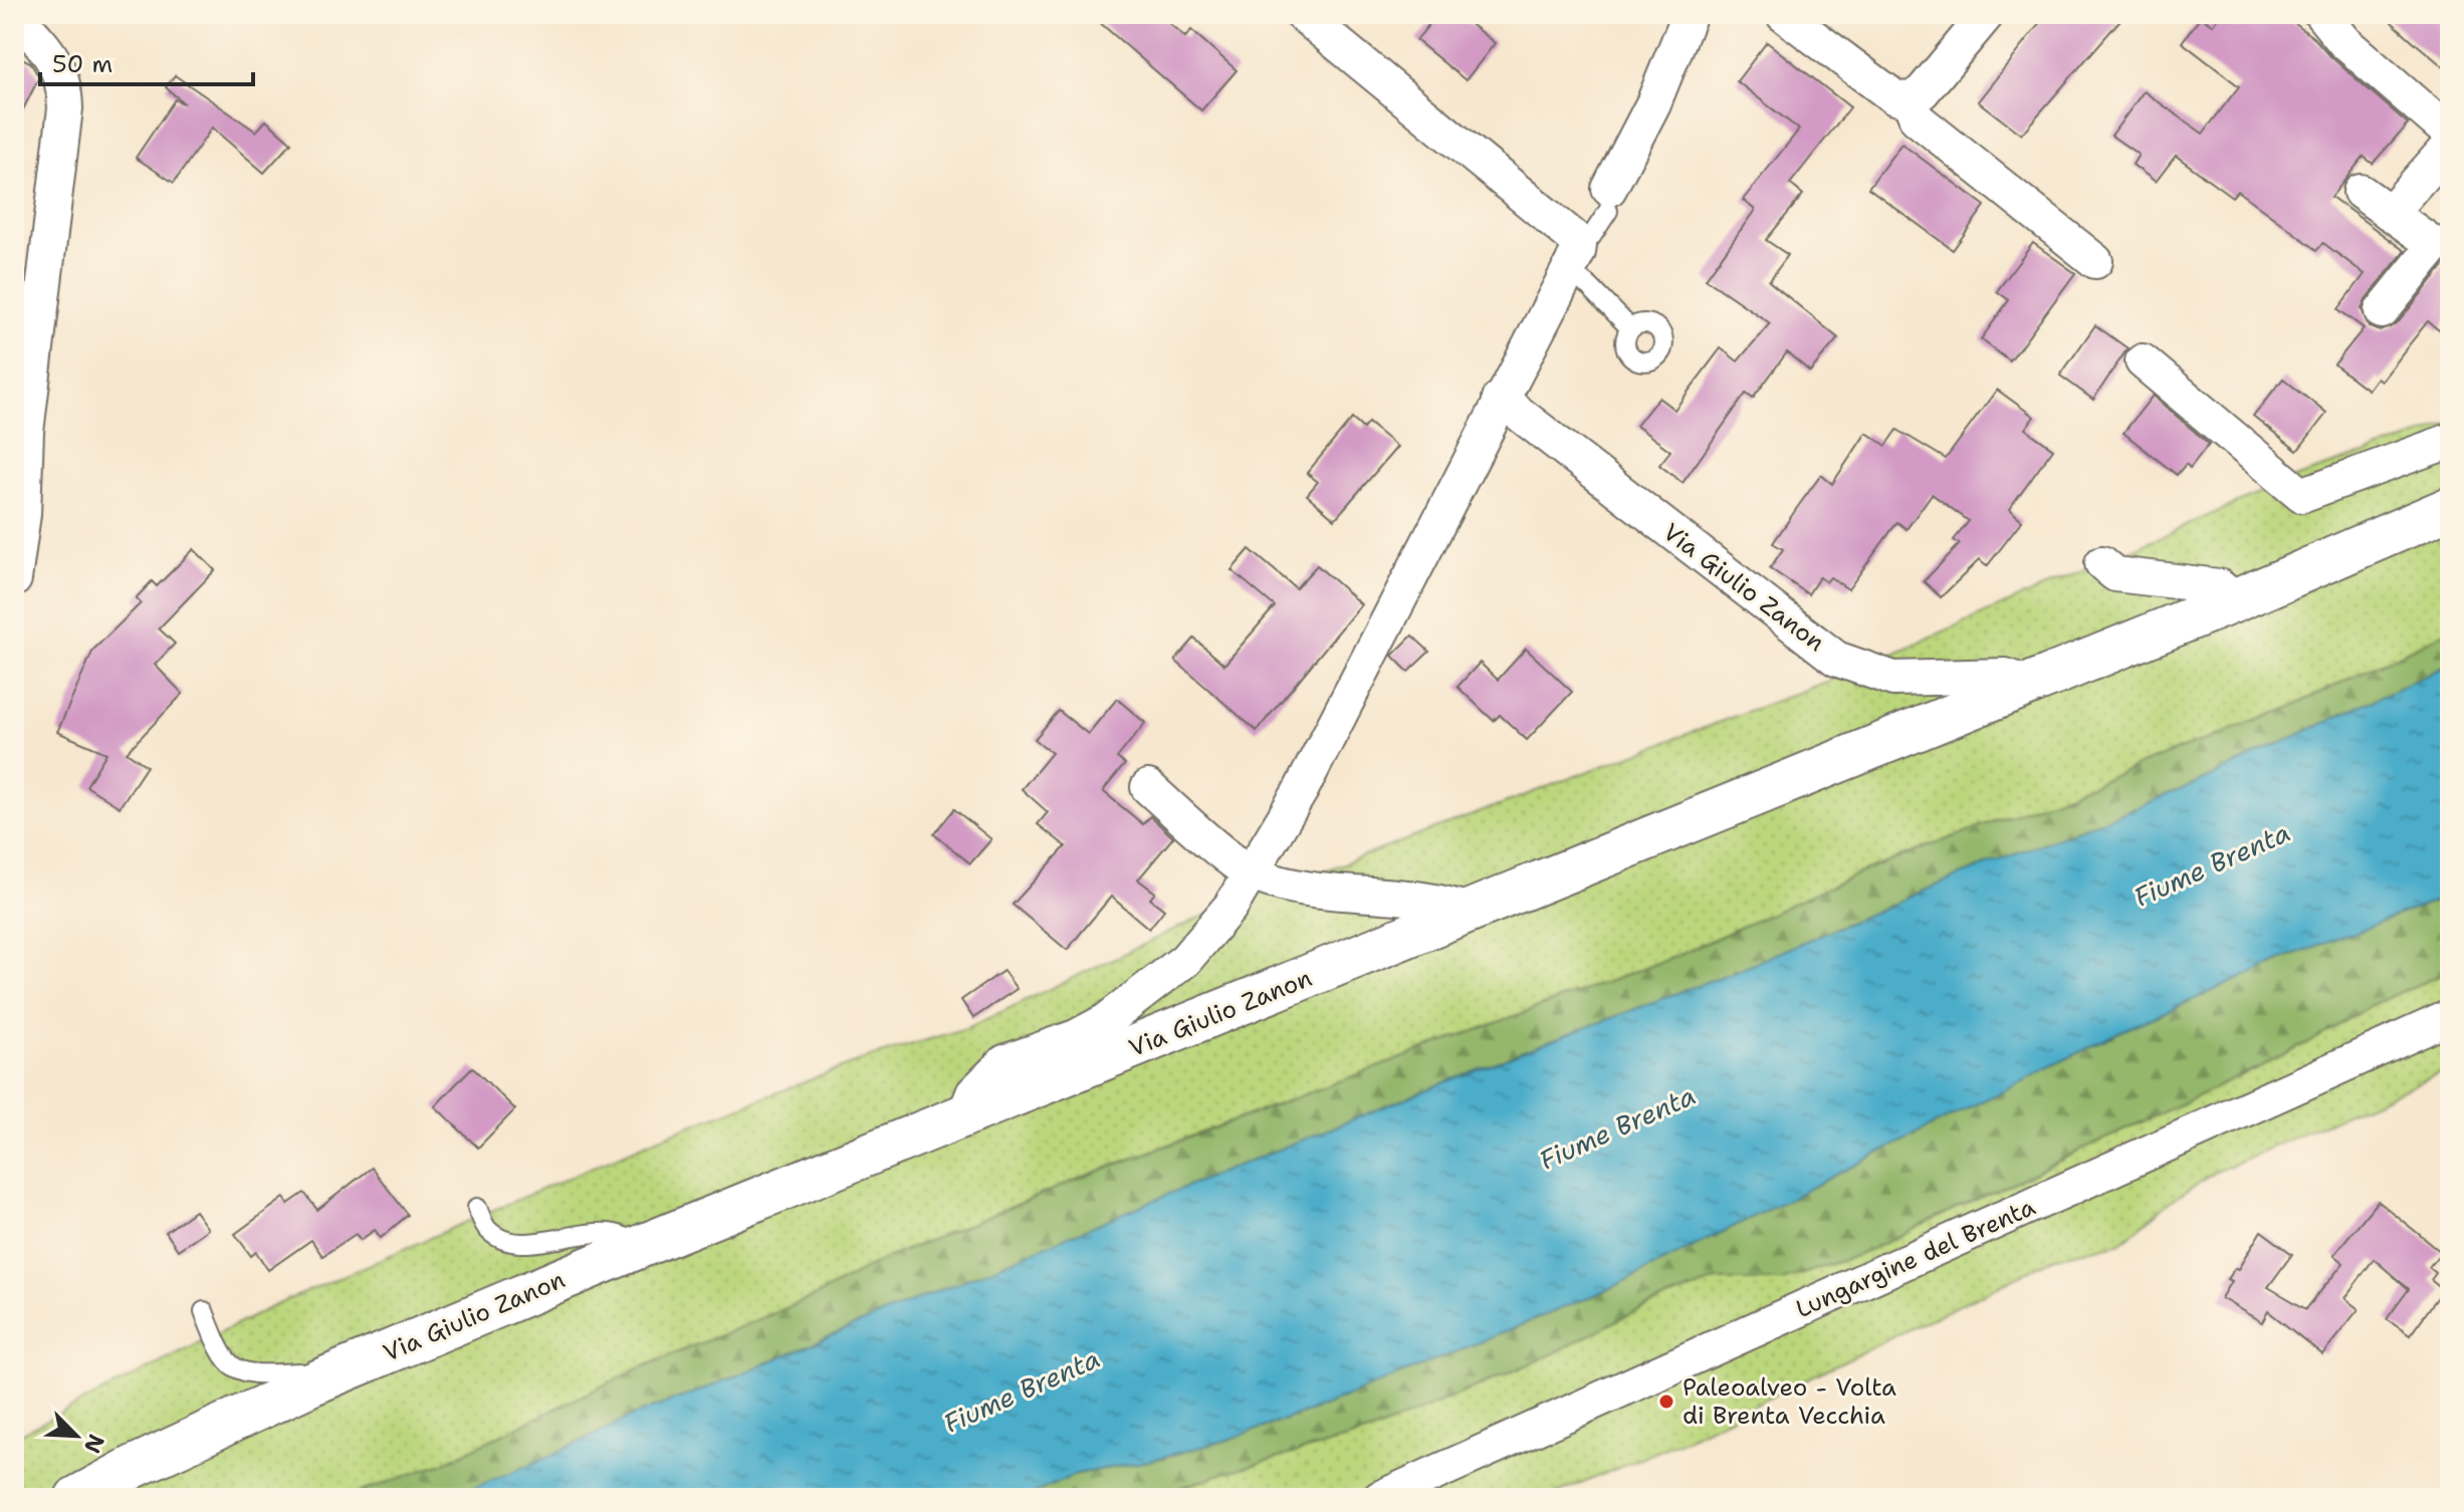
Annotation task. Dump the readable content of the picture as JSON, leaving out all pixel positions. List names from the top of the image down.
{
  "streets": {
    "street": ["Via Giulio Zanon", "Lungargine del Brenta"]
  },
  "water": ["Fiume Brenta"],
  "places": ["Paleoalveo - Volta di Brenta Vecchia"],
  "scale_bar": "50 m",
  "north": "bottom right"
}
